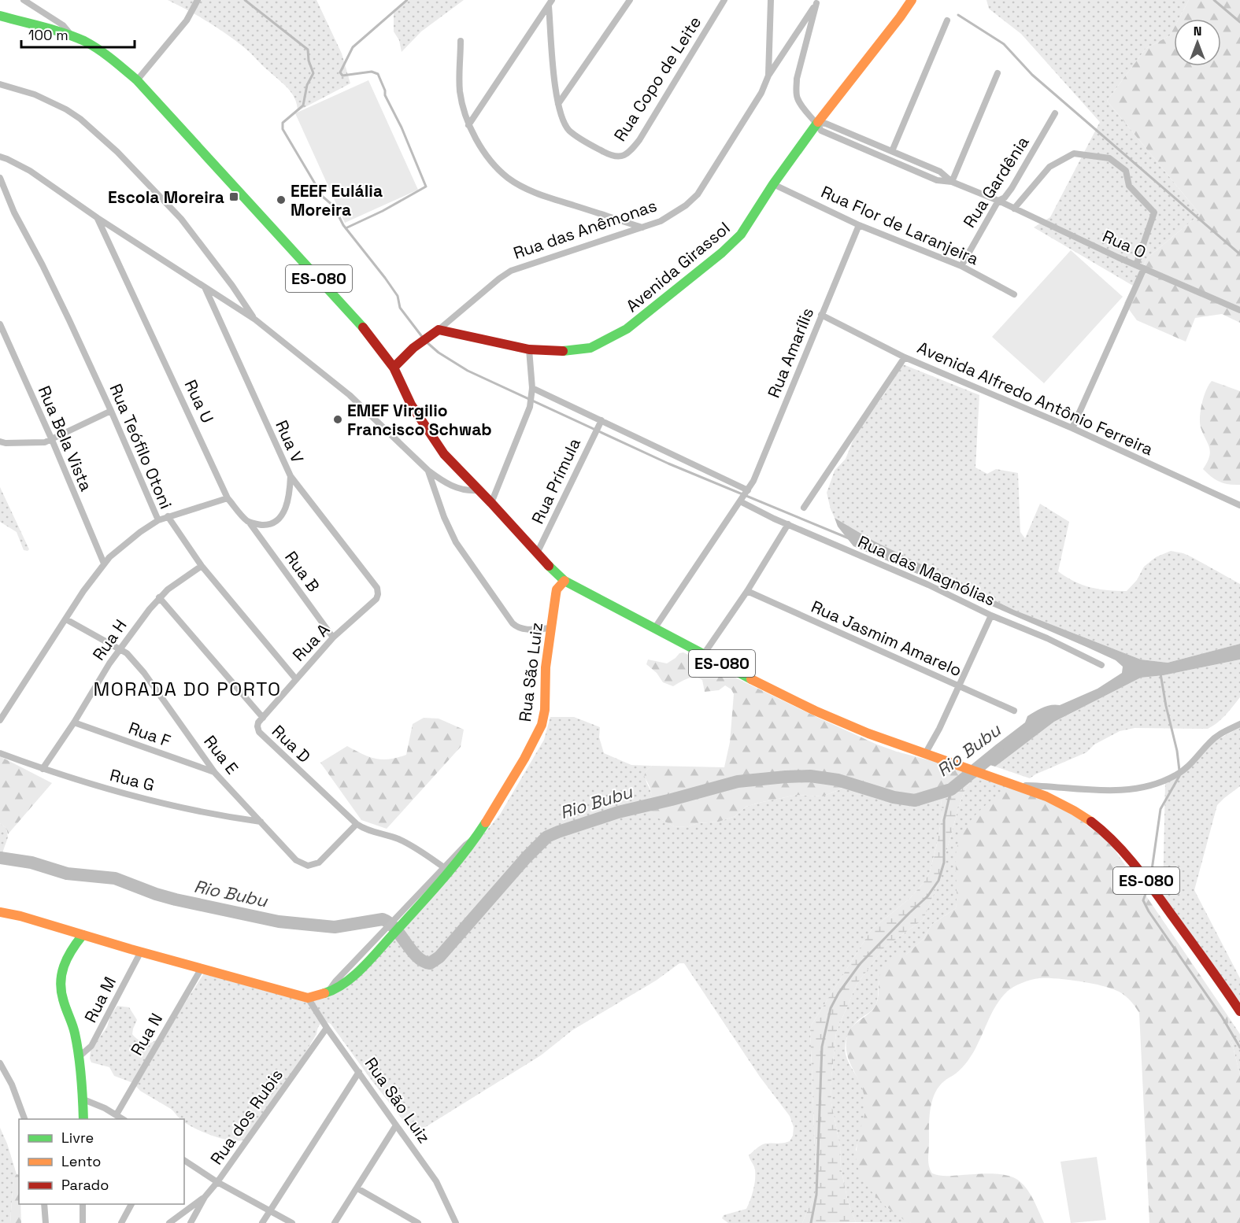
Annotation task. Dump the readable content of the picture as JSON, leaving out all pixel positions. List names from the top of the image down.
{
  "streets": {
    "street": [
      "Rua Copo de Leite",
      "Rua Gardênia",
      "Rua Flor de Laranjeira",
      "Rua das Anêmonas",
      "Rua O",
      "Avenida Girassol",
      "ES-080",
      "Rua Amarílis",
      "Avenida Alfredo Antônio Ferreira",
      "Rua U",
      "Rua Bela Vista",
      "Rua V",
      "Rua Teófilo Otoni",
      "Rua Prímula",
      "Rua das Magnólias",
      "Rua B",
      "Rua Jasmim Amarelo",
      "Rua H",
      "Rua A",
      "Rua São Luiz",
      "Rua F",
      "Rua D",
      "Rua E",
      "Rua G",
      "Rua M",
      "Rua N",
      "Rua dos Rubis"
    ]
  },
  "crossings": [
    ["Rua Gardênia", "Rua Flor de Laranjeira"],
    ["Rua Gardênia", "Rua O"],
    ["Rua Flor de Laranjeira", "Avenida Girassol"],
    ["Rua Flor de Laranjeira", "Rua Amarílis"],
    ["Rua das Anêmonas", "Avenida Girassol"],
    ["Rua das Anêmonas", "ES-080"],
    ["ES-080", "Rua Amarílis"],
    ["ES-080", "Rua Prímula"],
    ["ES-080", "Rua São Luiz"],
    ["Rua Amarílis", "Avenida Alfredo Antônio Ferreira"],
    ["Rua Amarílis", "Rua das Magnólias"],
    ["Rua U", "Rua B"],
    ["Rua Bela Vista", "Rua Teófilo Otoni"],
    ["Rua V", "Rua A"],
    ["Rua Teófilo Otoni", "Rua E"],
    ["Rua Prímula", "Rua das Magnólias"],
    ["Rua B", "Rua A"],
    ["Rua H", "Rua F"],
    ["Rua H", "Rua D"],
    ["Rua H", "Rua E"],
    ["Rua H", "Rua G"],
    ["Rua A", "Rua D"],
    ["Rua São Luiz", "Rua D"],
    ["Rua São Luiz", "Rua dos Rubis"],
    ["Rua F", "Rua E"],
    ["Rua D", "Rua E"],
    ["Rua E", "Rua G"]
  ],
  "districts": ["MORADA DO PORTO"],
  "water": ["Rio Bubu"],
  "places": {
    "transit": ["Escola Moreira"],
    "other": ["EEEF Eulália Moreira", "EMEF Virgilio Francisco Schwab"]
  },
  "legend": ["Livre", "Lento", "Parado"],
  "scale_bar": "100 m",
  "north": "top"
}
